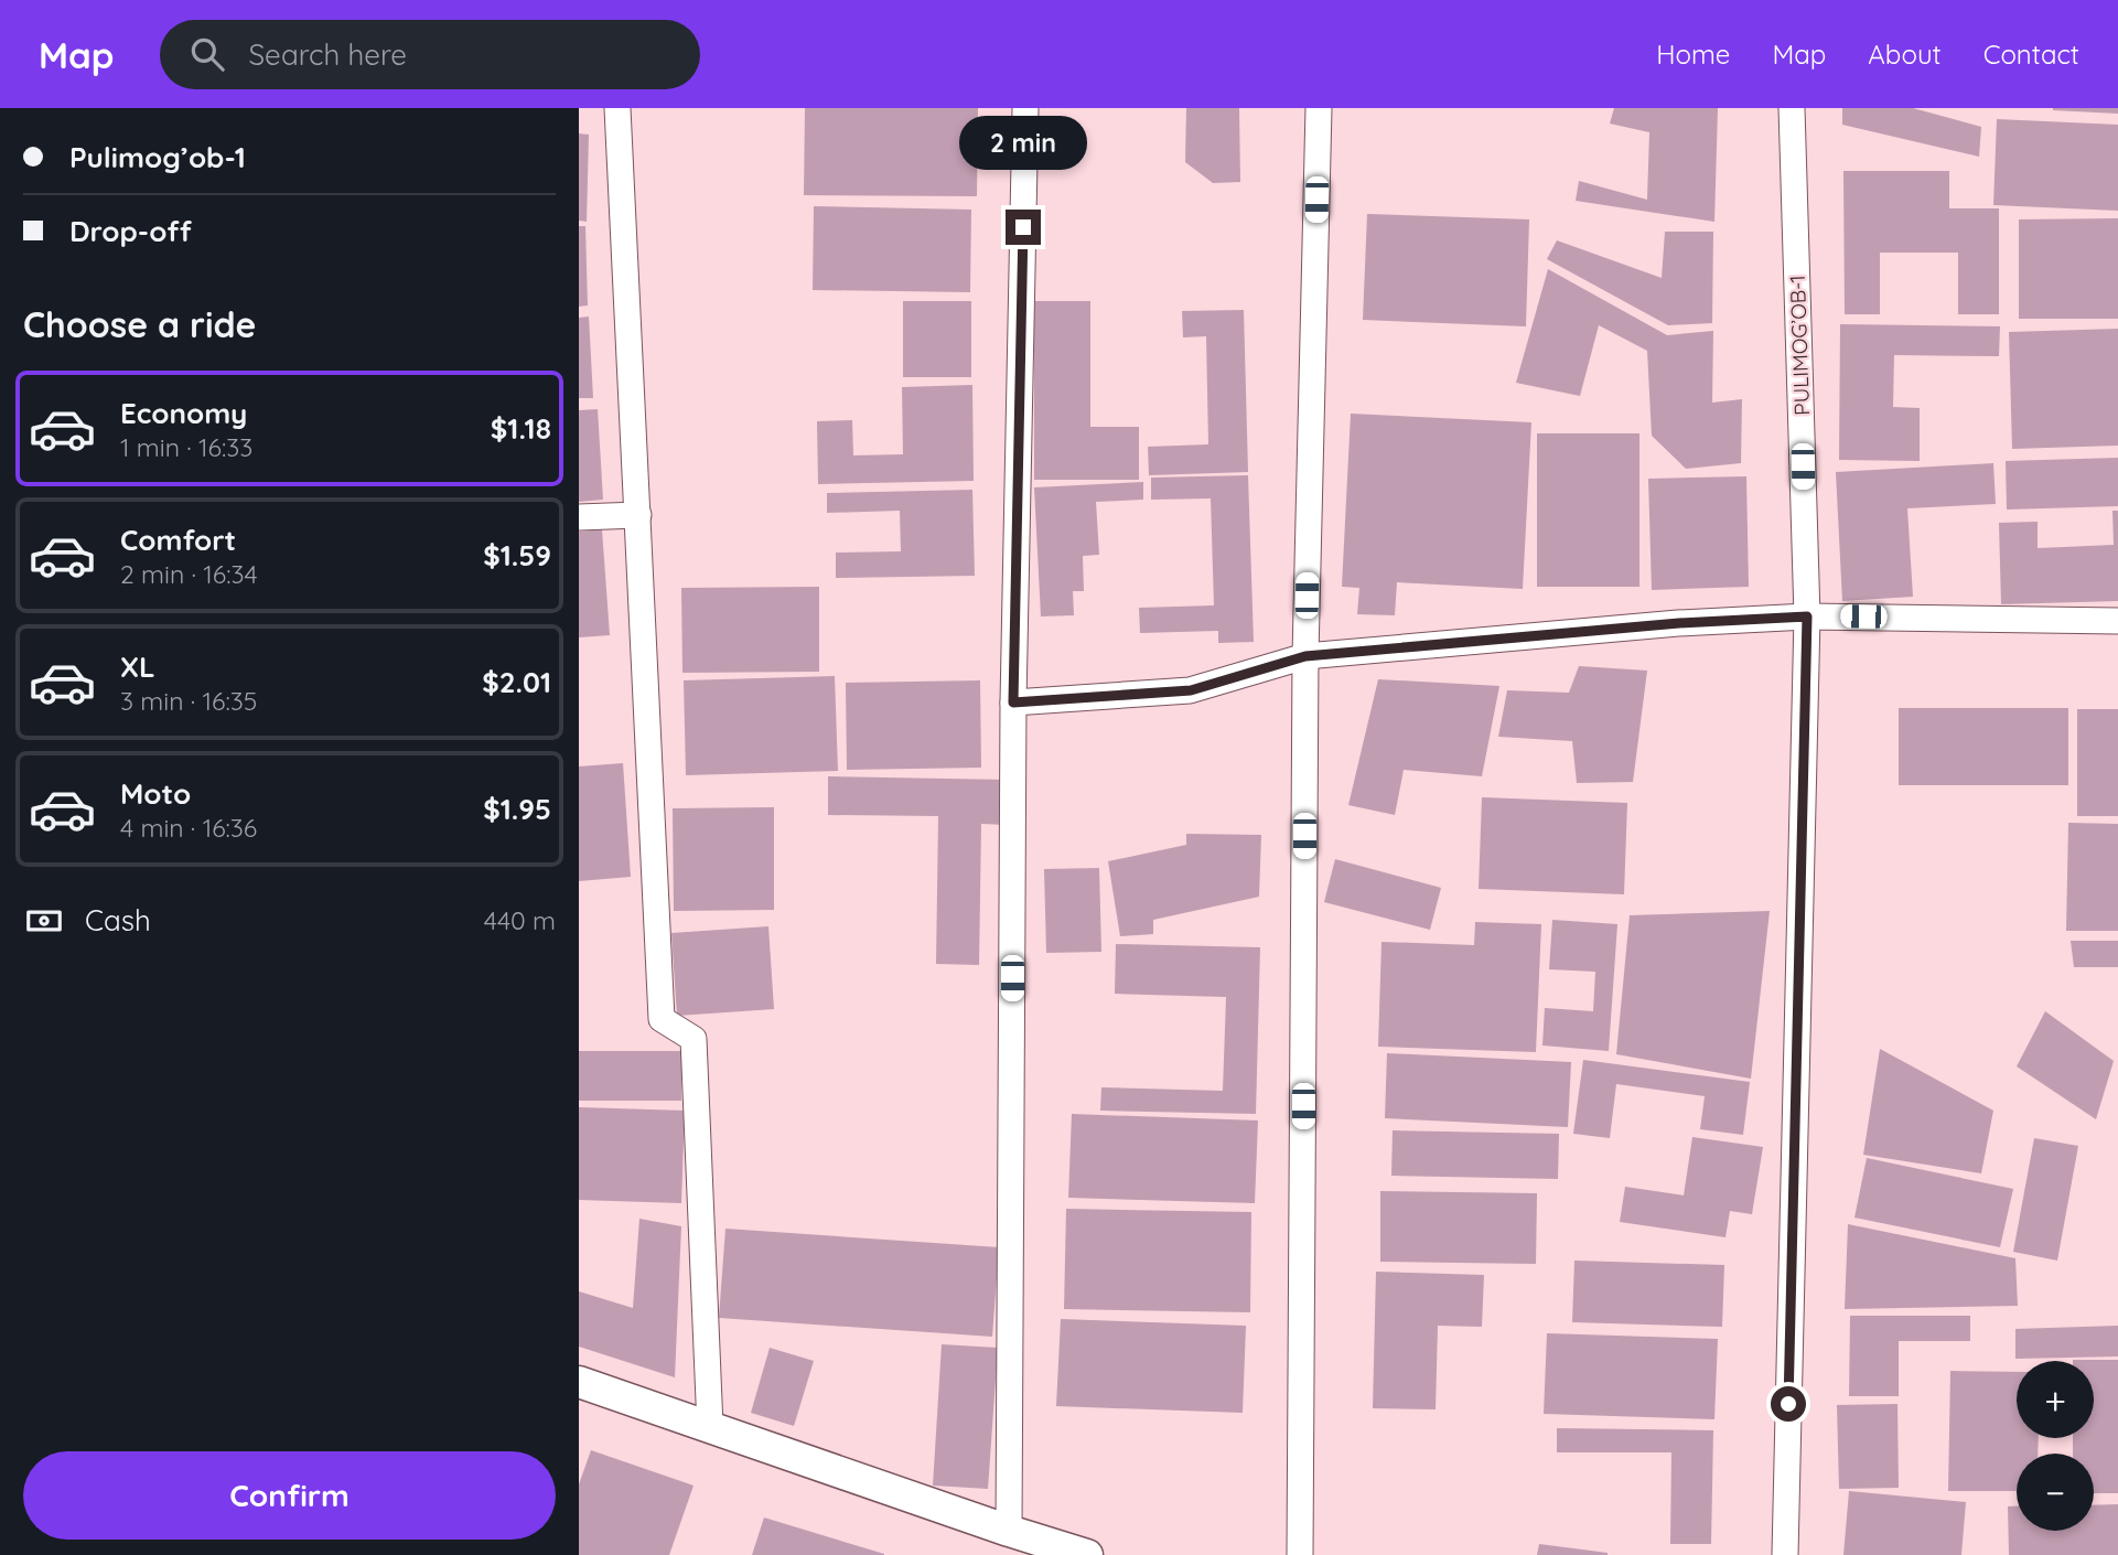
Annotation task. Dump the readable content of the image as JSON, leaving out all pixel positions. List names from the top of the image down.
{
  "streets": {
    "street": ["PULIMOG’OB-1"]
  },
  "page": {
    "header": "Map",
    "search": "Search here",
    "nav": [
      "Home",
      "Map",
      "About",
      "Contact"
    ],
    "banner": ["Pulimog’ob-1", "Drop-off"],
    "bubble": "2 min",
    "heading": "Choose a ride",
    "list": [
      {
        "name": "Economy",
        "note": "1 min · 16:33",
        "value": "$1.18"
      },
      {
        "name": "Comfort",
        "note": "2 min · 16:34",
        "value": "$1.59"
      },
      {
        "name": "XL",
        "note": "3 min · 16:35",
        "value": "$2.01"
      },
      {
        "name": "Moto",
        "note": "4 min · 16:36",
        "value": "$1.95"
      }
    ],
    "pay": ["Cash", "440 m"],
    "map_buttons": ["+", "−"],
    "buttons": "Confirm"
  }
}
